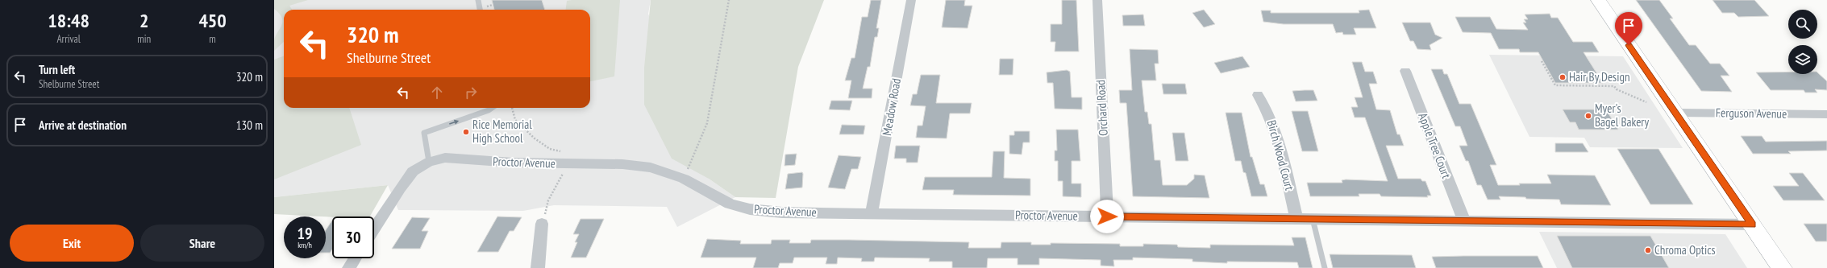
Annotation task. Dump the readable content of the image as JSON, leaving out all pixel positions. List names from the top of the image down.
{
  "streets": {
    "street": [
      "Meadow Road",
      "Orchard Road",
      "Ferguson Avenue",
      "Apple Tree Court",
      "Birch Wood Court",
      "Proctor Avenue"
    ]
  },
  "crossings": [
    ["Meadow Road", "Proctor Avenue"],
    ["Orchard Road", "Proctor Avenue"],
    ["Apple Tree Court", "Proctor Avenue"],
    ["Birch Wood Court", "Proctor Avenue"]
  ],
  "places": [
    "Hair By Design",
    "Myer's Bagel Bakery",
    "Rice Memorial High School",
    "Chroma Optics"
  ],
  "page": {
    "eta": [
      "18:48",
      "Arrival",
      "2",
      "min",
      "450",
      "m"
    ],
    "turn": ["320 m", "Shelburne Street"],
    "list": [
      {
        "name": "Turn left",
        "note": "Shelburne Street",
        "value": "320 m"
      },
      {
        "name": "Arrive at destination",
        "value": "130 m"
      }
    ],
    "speed": "19 km/h",
    "limit": "30",
    "buttons": ["Exit", "Share"]
  }
}
